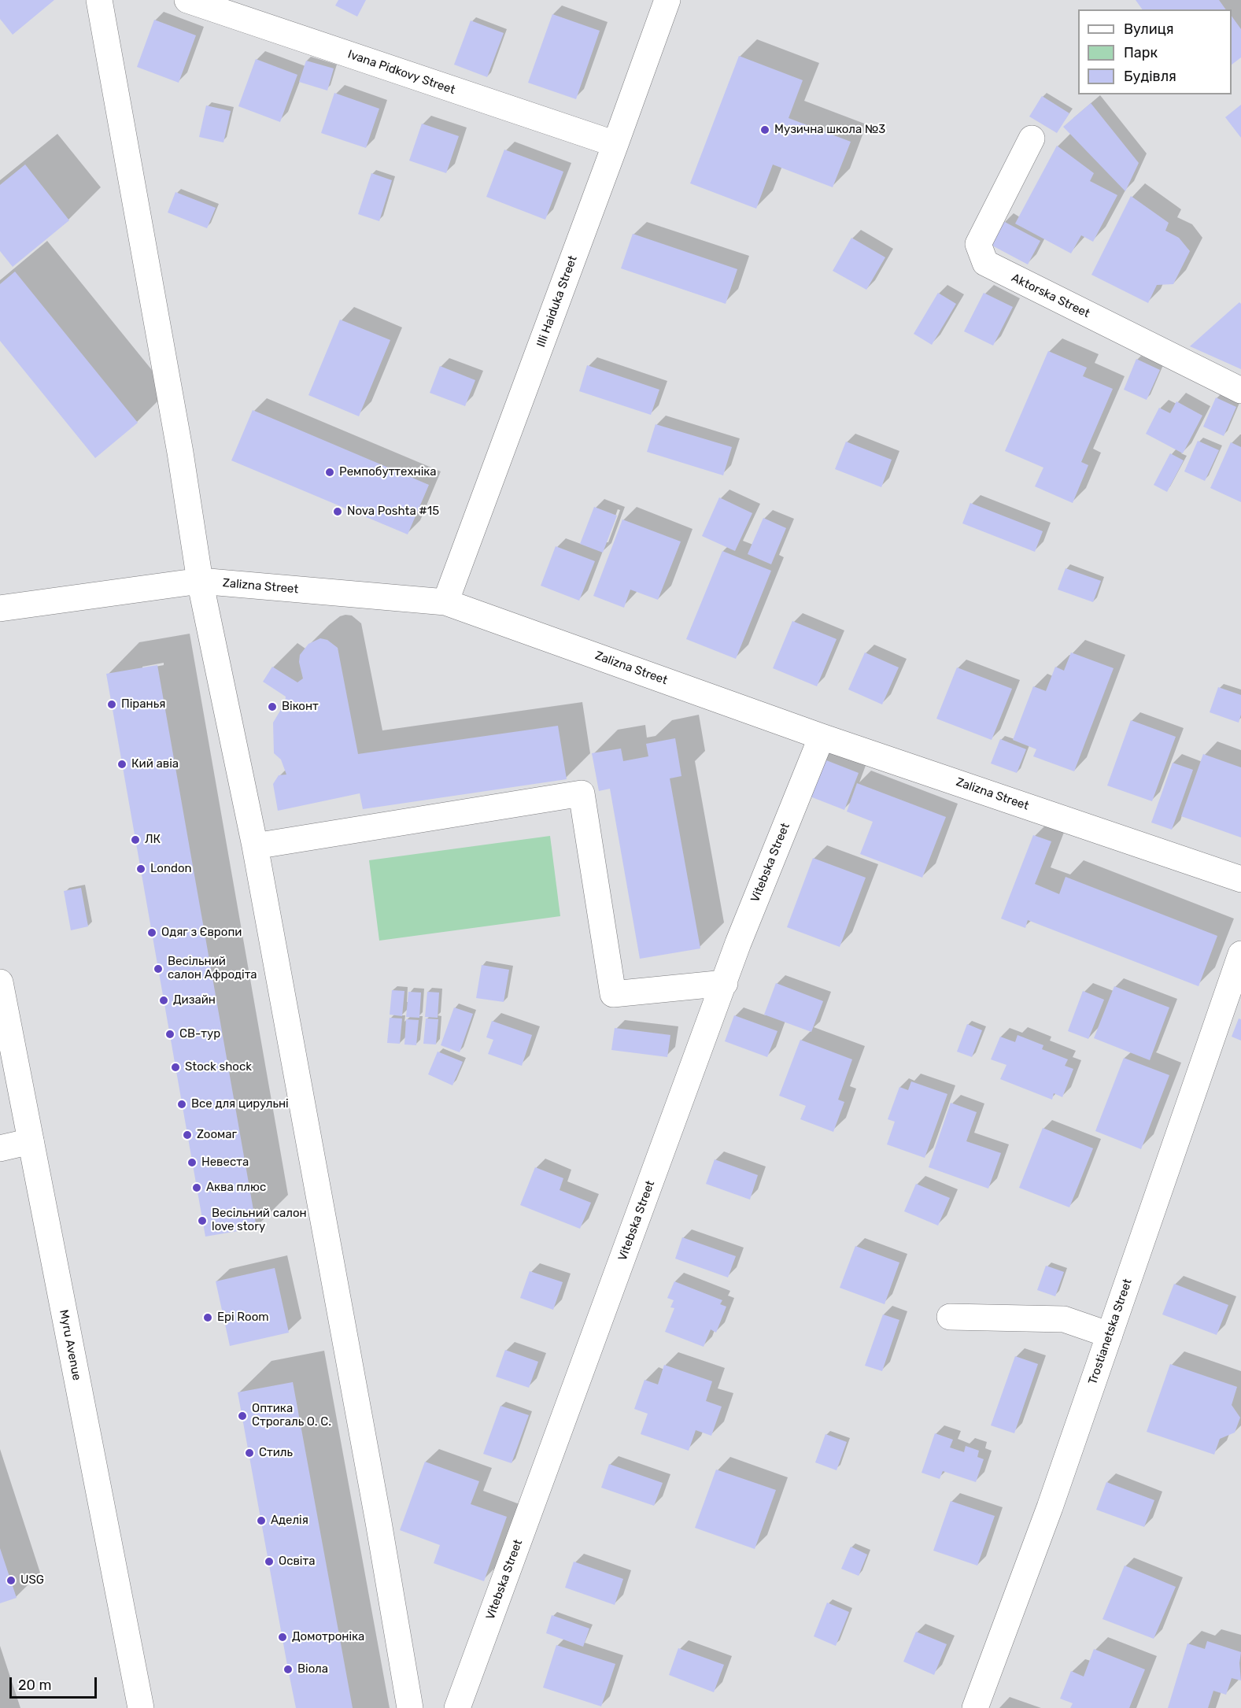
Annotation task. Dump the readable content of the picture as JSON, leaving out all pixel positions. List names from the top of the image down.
{
  "streets": {
    "street": [
      "Ivana Pidkovy Street",
      "Aktorska Street",
      "Illi Haiduka Street",
      "Zalizna Street",
      "Vitebska Street",
      "Trostianetska Street",
      "Myru Avenue"
    ]
  },
  "crossings": [
    ["Ivana Pidkovy Street", "Illi Haiduka Street"],
    ["Illi Haiduka Street", "Zalizna Street"],
    ["Zalizna Street", "Vitebska Street"]
  ],
  "places": [
    "Музична школа №3",
    "Ремпобуттехніка",
    "Nova Poshta #15",
    "Піранья",
    "Віконт",
    "Кий авіа",
    "ЛК",
    "London",
    "Одяг з Європи",
    "Весільний салон Афродіта",
    "Дизайн",
    "СВ-тур",
    "Stock shock",
    "Все для цирульні",
    "Zooмаг",
    "Невеста",
    "Аква плюс",
    "Весільний салон love story",
    "Epi Room",
    "Оптика Строгаль О. С.",
    "Стиль",
    "Аделія",
    "Освіта",
    "USG",
    "Домотроніка",
    "Віола"
  ],
  "legend": ["Вулиця", "Парк", "Будівля"],
  "scale_bar": "20 m"
}
